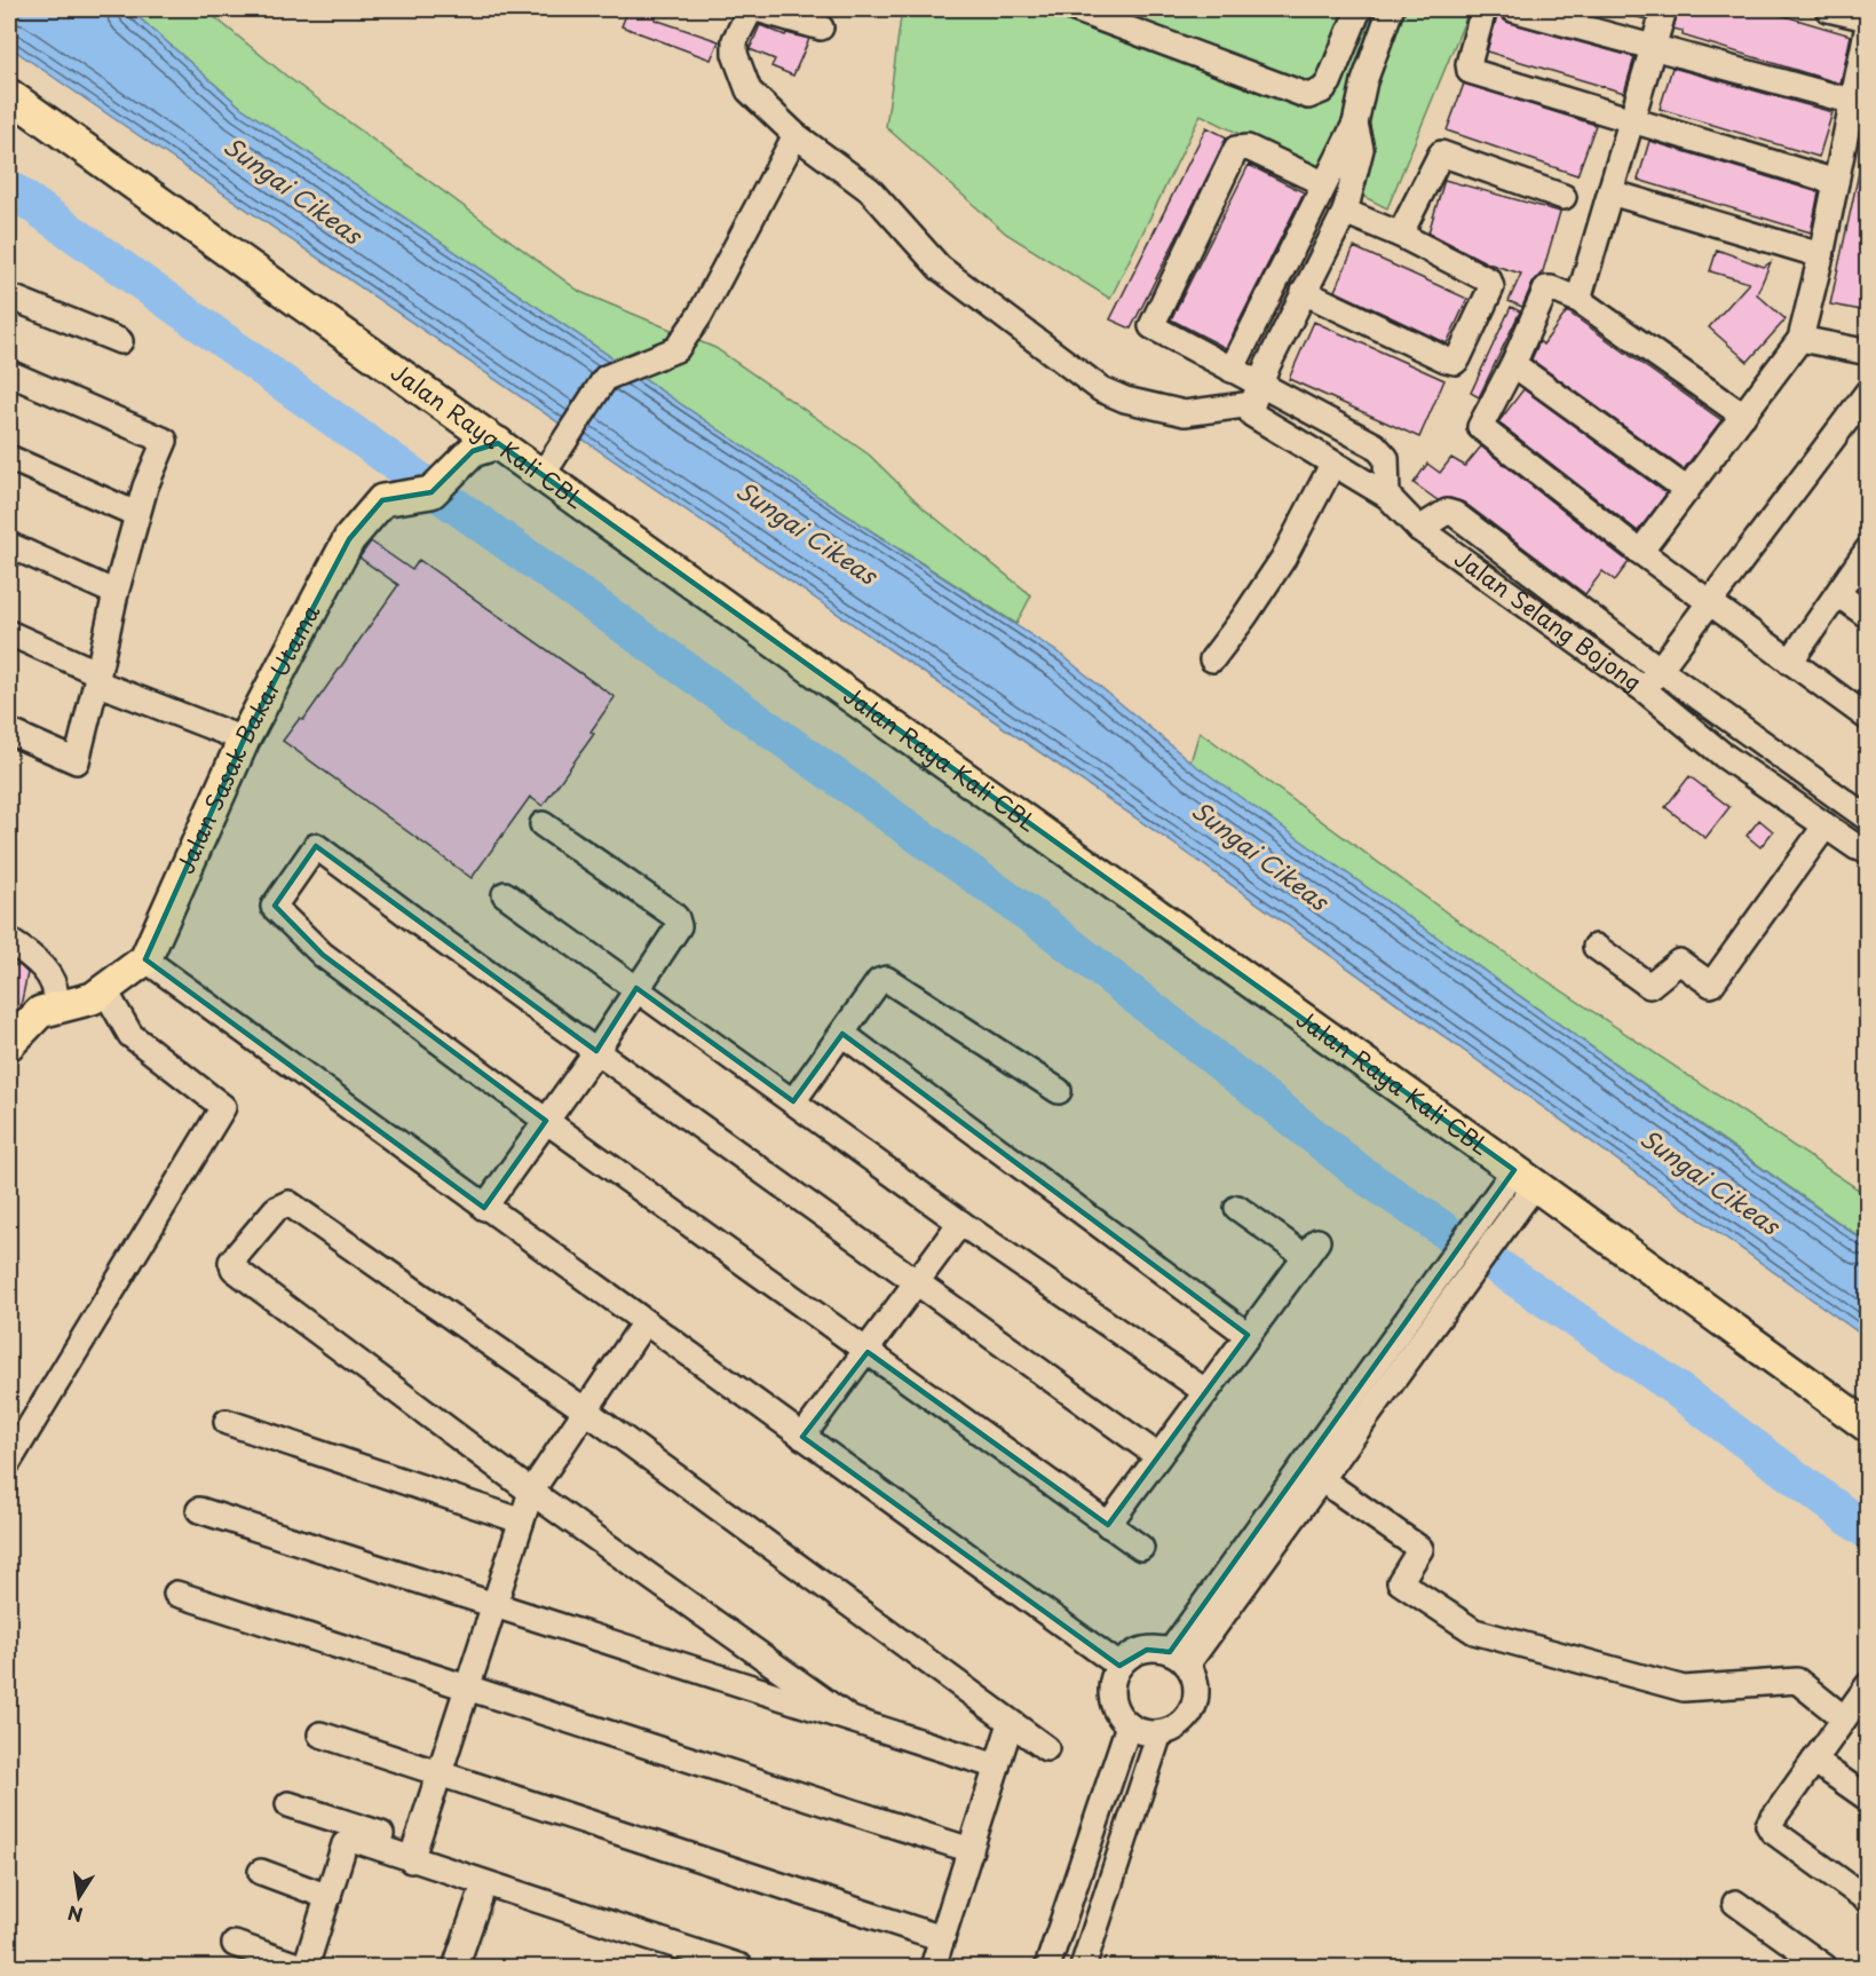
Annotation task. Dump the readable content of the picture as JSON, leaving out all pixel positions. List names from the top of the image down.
{
  "streets": {
    "main road": ["Jalan Raya Kali CBL", "Jalan Sasak Bakar Utama"],
    "street": ["Jalan Selang Bojong"]
  },
  "crossings": [
    ["Jalan Raya Kali CBL", "Jalan Sasak Bakar Utama"]
  ],
  "water": ["Sungai Cikeas"],
  "north": "bottom"
}
